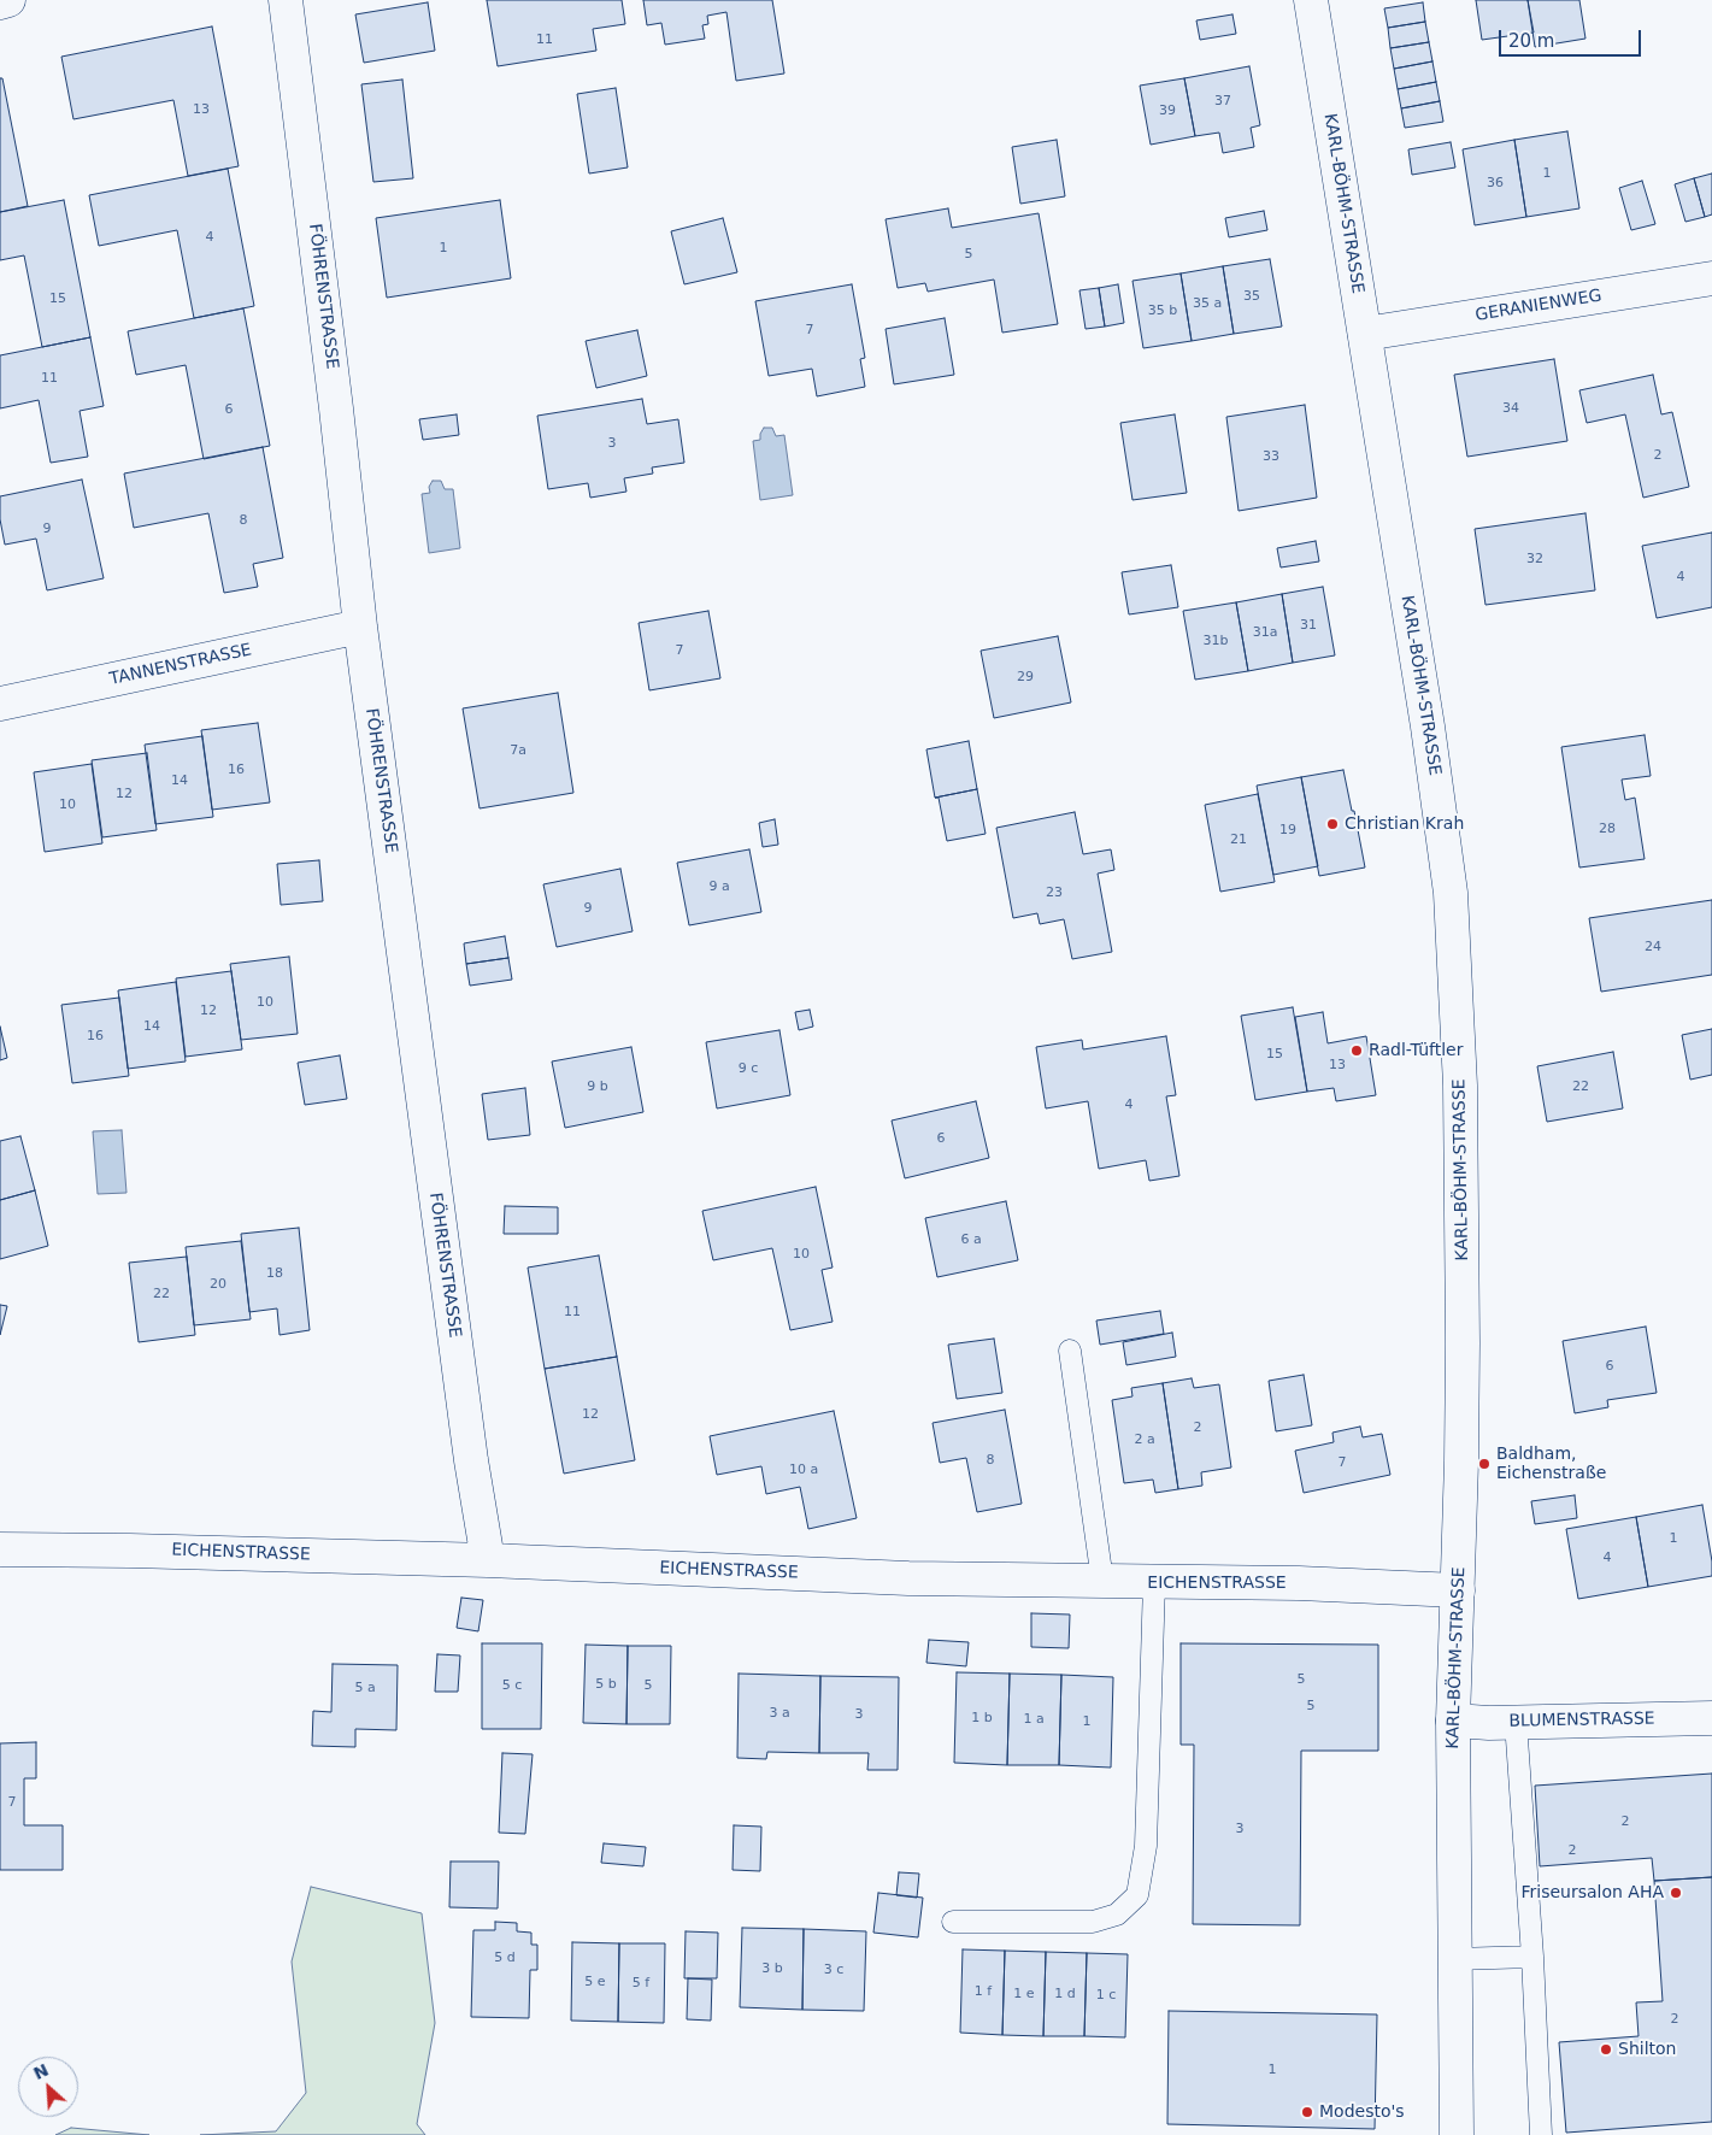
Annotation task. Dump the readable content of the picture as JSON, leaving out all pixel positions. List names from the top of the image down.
{
  "streets": {
    "street": [
      "KARL-BÖHM-STRASSE",
      "FÖHRENSTRASSE",
      "GERANIENWEG",
      "TANNENSTRASSE",
      "EICHENSTRASSE",
      "BLUMENSTRASSE"
    ]
  },
  "crossings": [
    ["KARL-BÖHM-STRASSE", "GERANIENWEG"],
    ["KARL-BÖHM-STRASSE", "EICHENSTRASSE"],
    ["KARL-BÖHM-STRASSE", "BLUMENSTRASSE"],
    ["FÖHRENSTRASSE", "TANNENSTRASSE"],
    ["FÖHRENSTRASSE", "EICHENSTRASSE"]
  ],
  "places": [
    "Christian Krah",
    "Radl-Tüftler",
    "Baldham, Eichenstraße",
    "Friseursalon AHA",
    "Shilton",
    "Modesto's"
  ],
  "house_numbers": [
    "11",
    "37",
    "13",
    "39",
    "1",
    "36",
    "4",
    "1",
    "5",
    "35",
    "15",
    "35 a",
    "35 b",
    "7",
    "11",
    "34",
    "6",
    "3",
    "2",
    "33",
    "8",
    "9",
    "32",
    "4",
    "31",
    "31a",
    "31b",
    "7",
    "29",
    "7a",
    "16",
    "14",
    "12",
    "10",
    "28",
    "19",
    "21",
    "9 a",
    "23",
    "9",
    "24",
    "10",
    "12",
    "14",
    "16",
    "15",
    "13",
    "9 c",
    "9 b",
    "22",
    "4",
    "6",
    "6 a",
    "10",
    "18",
    "20",
    "22",
    "11",
    "6",
    "12",
    "2",
    "2 a",
    "8",
    "7",
    "10 a",
    "1",
    "4",
    "5",
    "5 b",
    "5 c",
    "5",
    "5 a",
    "5",
    "3 a",
    "3",
    "1 b",
    "1 a",
    "1",
    "7",
    "2",
    "3",
    "2",
    "5 d",
    "3 b",
    "3 c",
    "5 e",
    "5 f",
    "1 f",
    "1 e",
    "1 d",
    "1 c",
    "2",
    "1"
  ],
  "scale_bar": "20 m",
  "north": "top left"
}
